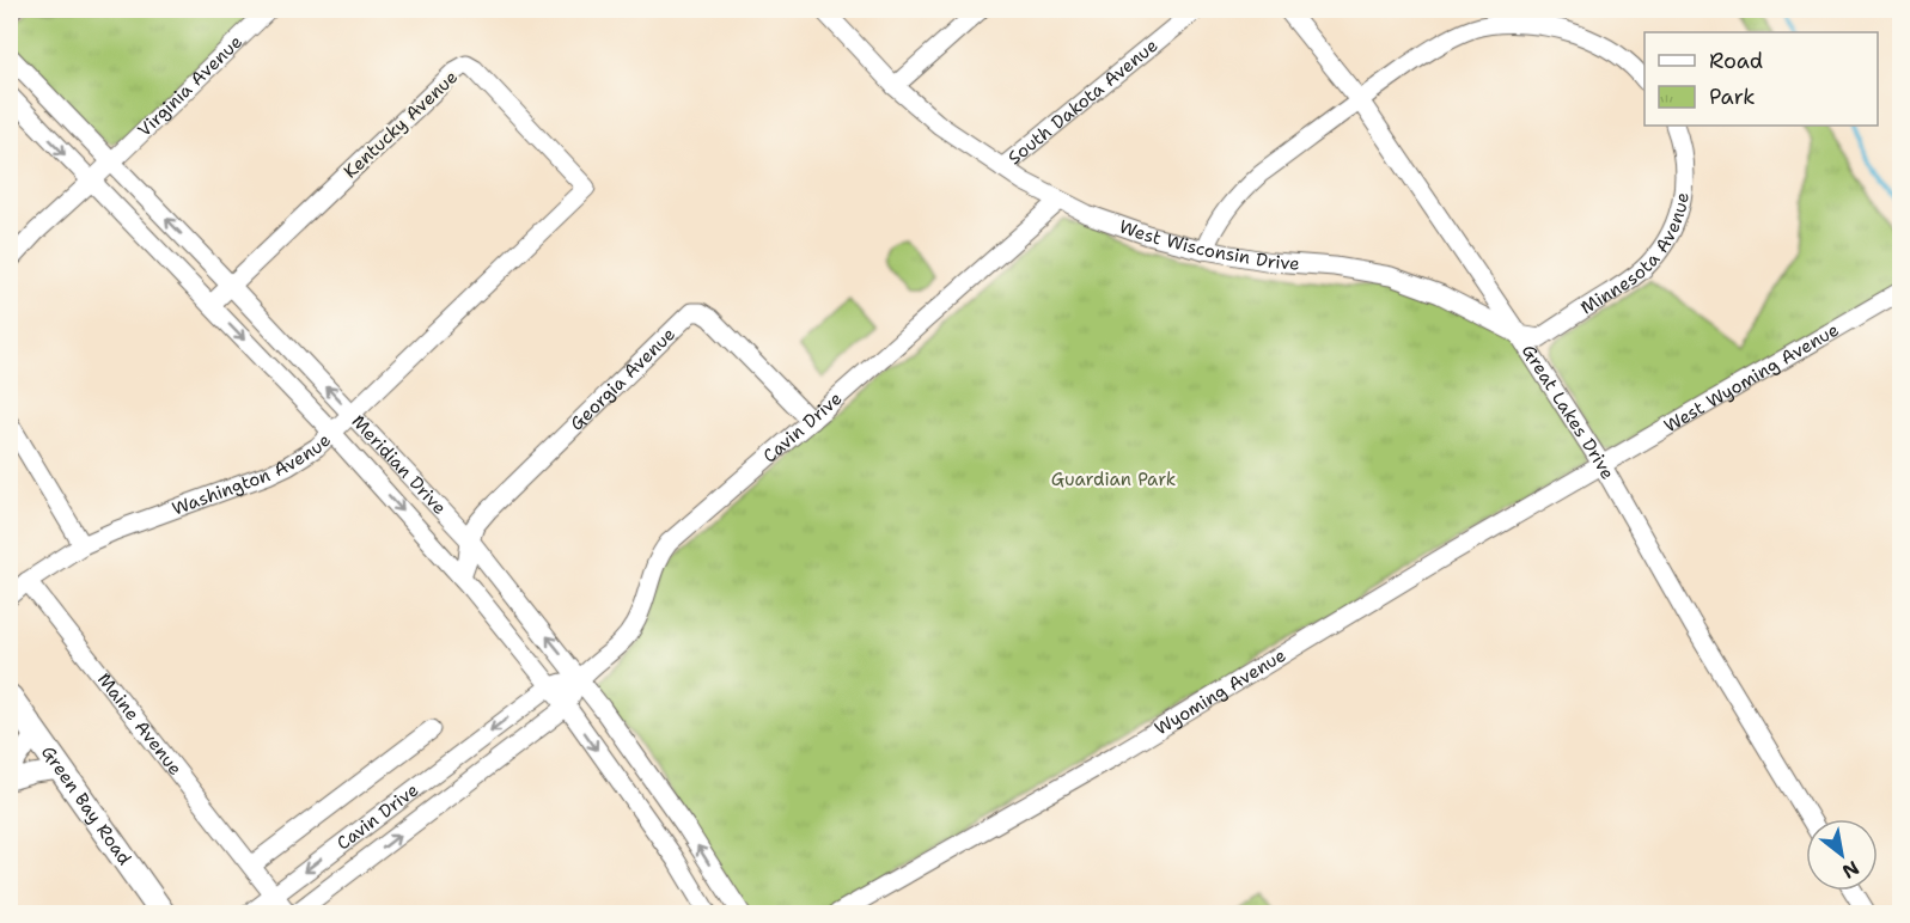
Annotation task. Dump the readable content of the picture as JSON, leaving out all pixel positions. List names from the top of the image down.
{
  "streets": {
    "main road": ["Green Bay Road"],
    "street": [
      "Virginia Avenue",
      "South Dakota Avenue",
      "Kentucky Avenue",
      "West Wisconsin Drive",
      "Minnesota Avenue",
      "West Wyoming Avenue",
      "Georgia Avenue",
      "Great Lakes Drive",
      "Cavin Drive",
      "Meridian Drive",
      "Washington Avenue",
      "Wyoming Avenue",
      "Maine Avenue"
    ]
  },
  "crossings": [
    ["Virginia Avenue", "Meridian Drive"],
    ["South Dakota Avenue", "West Wisconsin Drive"],
    ["Kentucky Avenue", "Meridian Drive"],
    ["Kentucky Avenue", "Washington Avenue"],
    ["West Wisconsin Drive", "Minnesota Avenue"],
    ["West Wisconsin Drive", "Great Lakes Drive"],
    ["West Wisconsin Drive", "Cavin Drive"],
    ["Minnesota Avenue", "Great Lakes Drive"],
    ["West Wyoming Avenue", "Great Lakes Drive"],
    ["West Wyoming Avenue", "Wyoming Avenue"],
    ["Georgia Avenue", "Cavin Drive"],
    ["Georgia Avenue", "Meridian Drive"],
    ["Great Lakes Drive", "Wyoming Avenue"],
    ["Cavin Drive", "Meridian Drive"],
    ["Cavin Drive", "Maine Avenue"],
    ["Meridian Drive", "Washington Avenue"],
    ["Washington Avenue", "Maine Avenue"]
  ],
  "parks": ["Guardian Park"],
  "legend": ["Road", "Park"],
  "north": "bottom right"
}
